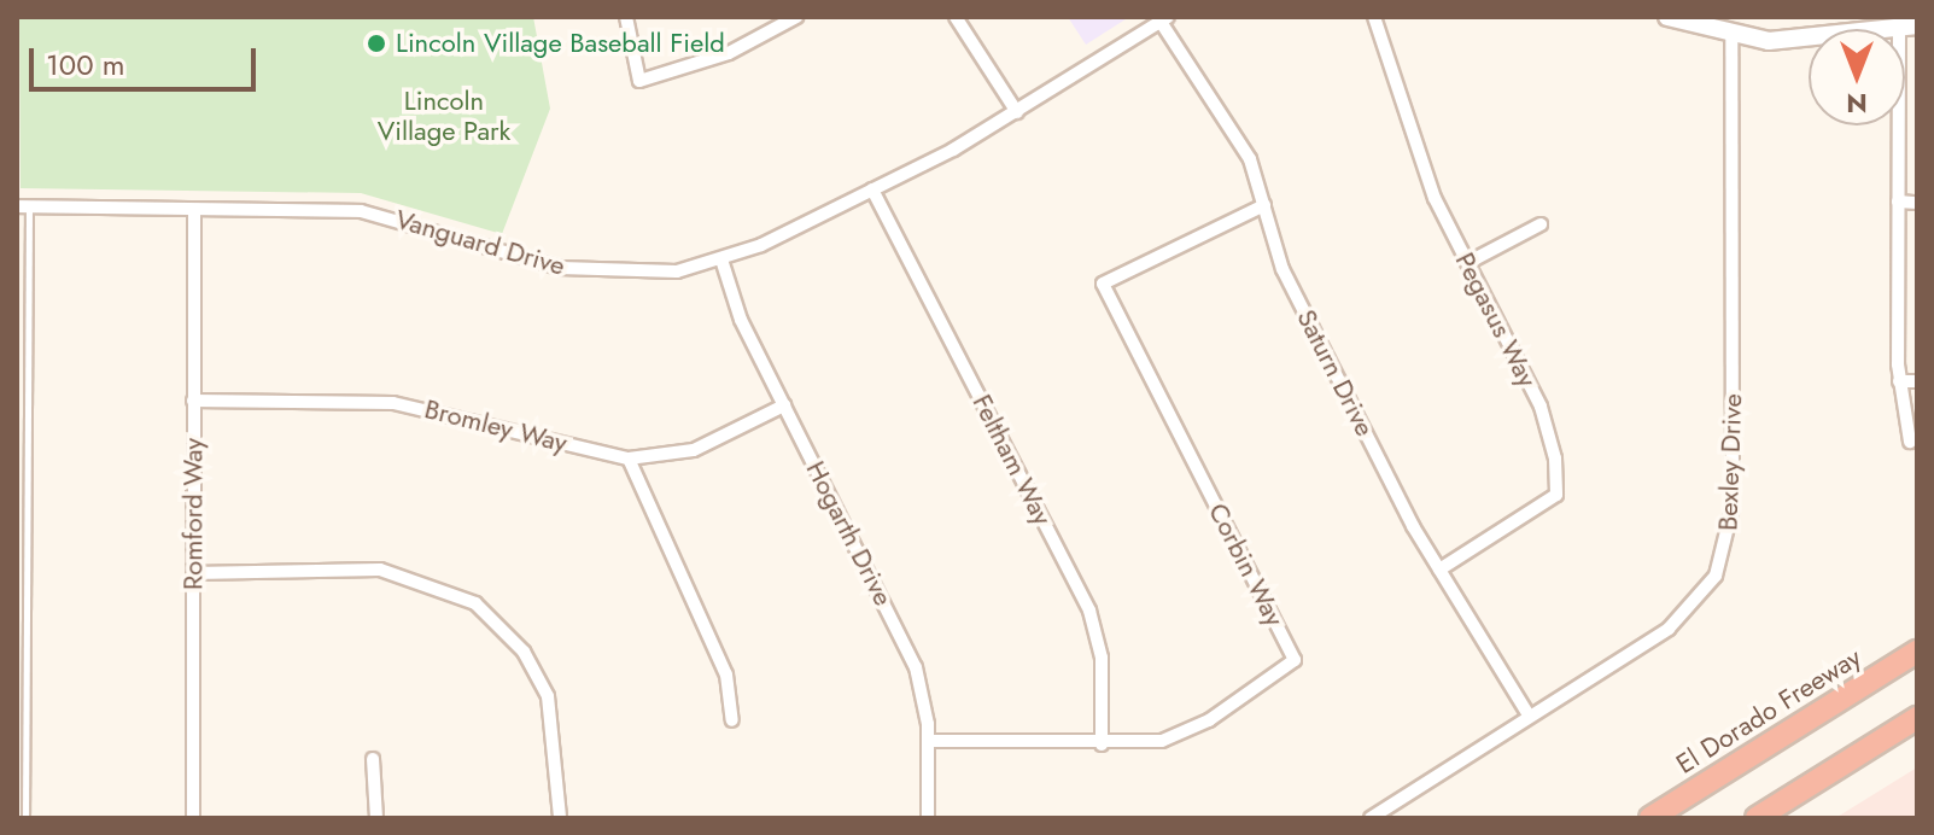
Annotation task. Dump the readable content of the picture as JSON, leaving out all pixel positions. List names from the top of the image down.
{
  "streets": {
    "highway": ["El Dorado Freeway"],
    "street": [
      "Vanguard Drive",
      "Pegasus Way",
      "Saturn Drive",
      "Bromley Way",
      "Feltham Way",
      "Bexley Drive",
      "Romford Way",
      "Hogarth Drive",
      "Corbin Way"
    ]
  },
  "crossings": [
    ["Vanguard Drive", "Saturn Drive"],
    ["Vanguard Drive", "Feltham Way"],
    ["Vanguard Drive", "Romford Way"],
    ["Vanguard Drive", "Hogarth Drive"],
    ["Pegasus Way", "Saturn Drive"],
    ["Saturn Drive", "Bexley Drive"],
    ["Saturn Drive", "Corbin Way"],
    ["Bromley Way", "Romford Way"],
    ["Bromley Way", "Hogarth Drive"],
    ["Feltham Way", "Corbin Way"],
    ["Hogarth Drive", "Corbin Way"]
  ],
  "parks": ["Lincoln Village Park"],
  "places": ["Lincoln Village Baseball Field"],
  "scale_bar": "100 m",
  "north": "bottom"
}
